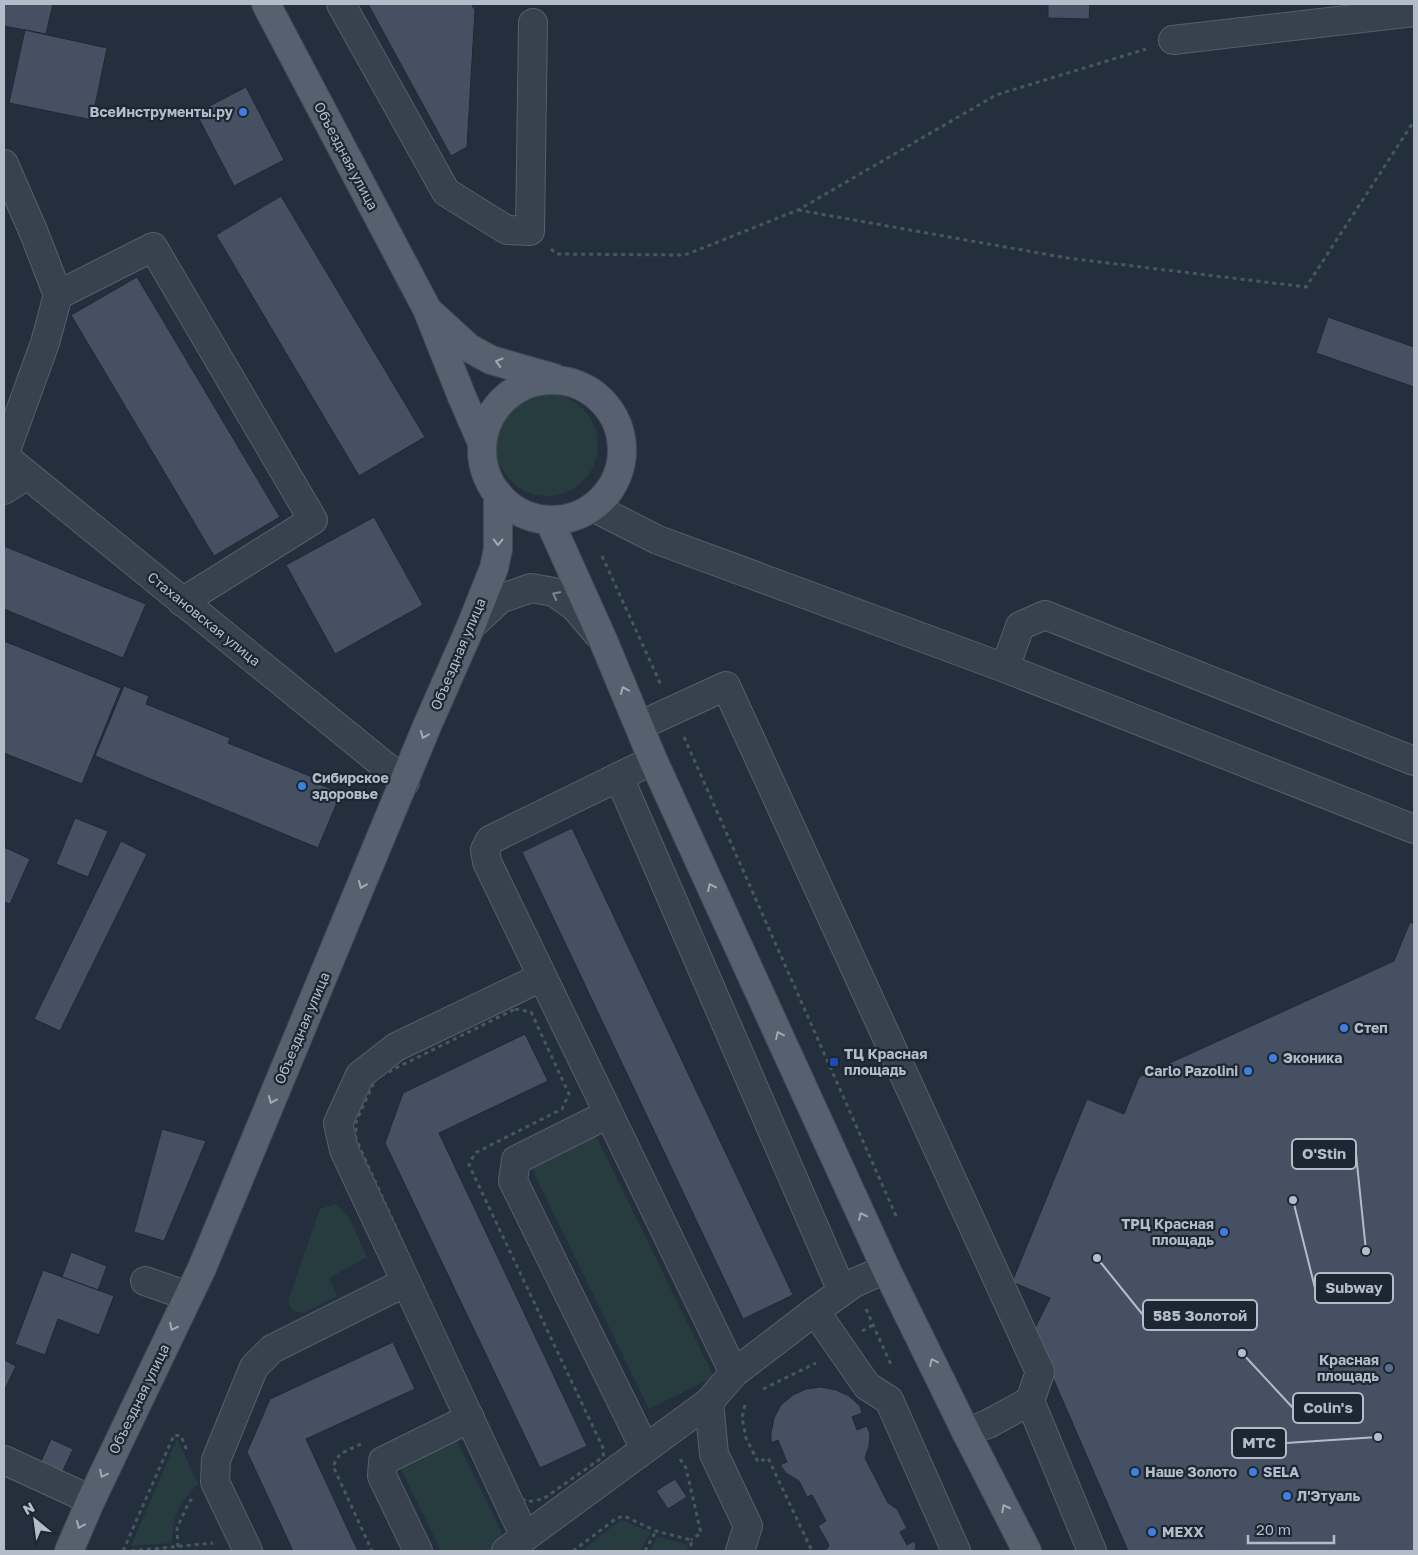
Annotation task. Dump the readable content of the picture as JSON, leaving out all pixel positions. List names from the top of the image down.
{
  "streets": {
    "main road": ["Объездная улица"],
    "street": ["Стахановская улица"]
  },
  "crossings": [
    ["Объездная улица", "Стахановская улица"]
  ],
  "one_way": ["Объездная улица"],
  "places": {
    "other": [
      "ВсеИнструменты.ру",
      "Сибирское здоровье",
      "Степ",
      "Эконика",
      "Carlo Pazolini",
      "Subway",
      "ТРЦ Красная площадь",
      "O'Stin",
      "585 Золотой",
      "Colin's",
      "Красная площадь",
      "МТС",
      "Наше Золото",
      "SELA",
      "Л'Этуаль",
      "MEXX"
    ],
    "transit": ["ТЦ Красная площадь"]
  },
  "scale_bar": "20 m",
  "north": "top left"
}
